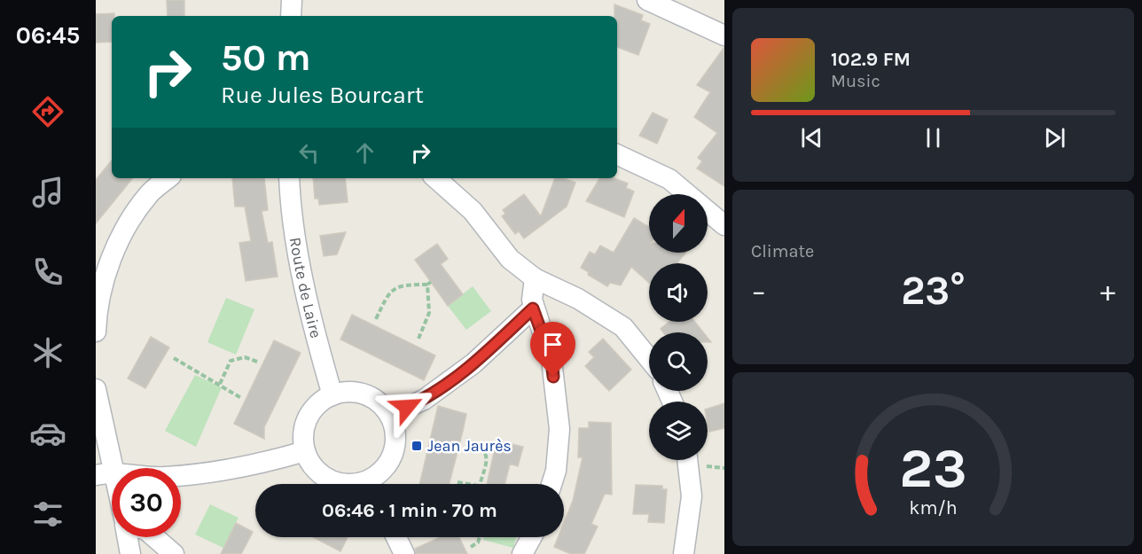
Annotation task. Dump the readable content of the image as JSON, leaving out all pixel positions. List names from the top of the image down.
{
  "streets": {
    "street": ["Route de Laire"]
  },
  "places": {
    "transit": ["Jean Jaurès"]
  },
  "north": "top",
  "page": {
    "tabs": "06:45",
    "turn": ["50 m", "Rue Jules Bourcart"],
    "song": ["102.9 FM", "Music"],
    "tile": "Climate",
    "heat": ["−", "23°", "+"],
    "limit": "30",
    "trip": "06:46 · 1 min · 70 m",
    "gauge": ["23", "km/h"]
  }
}
